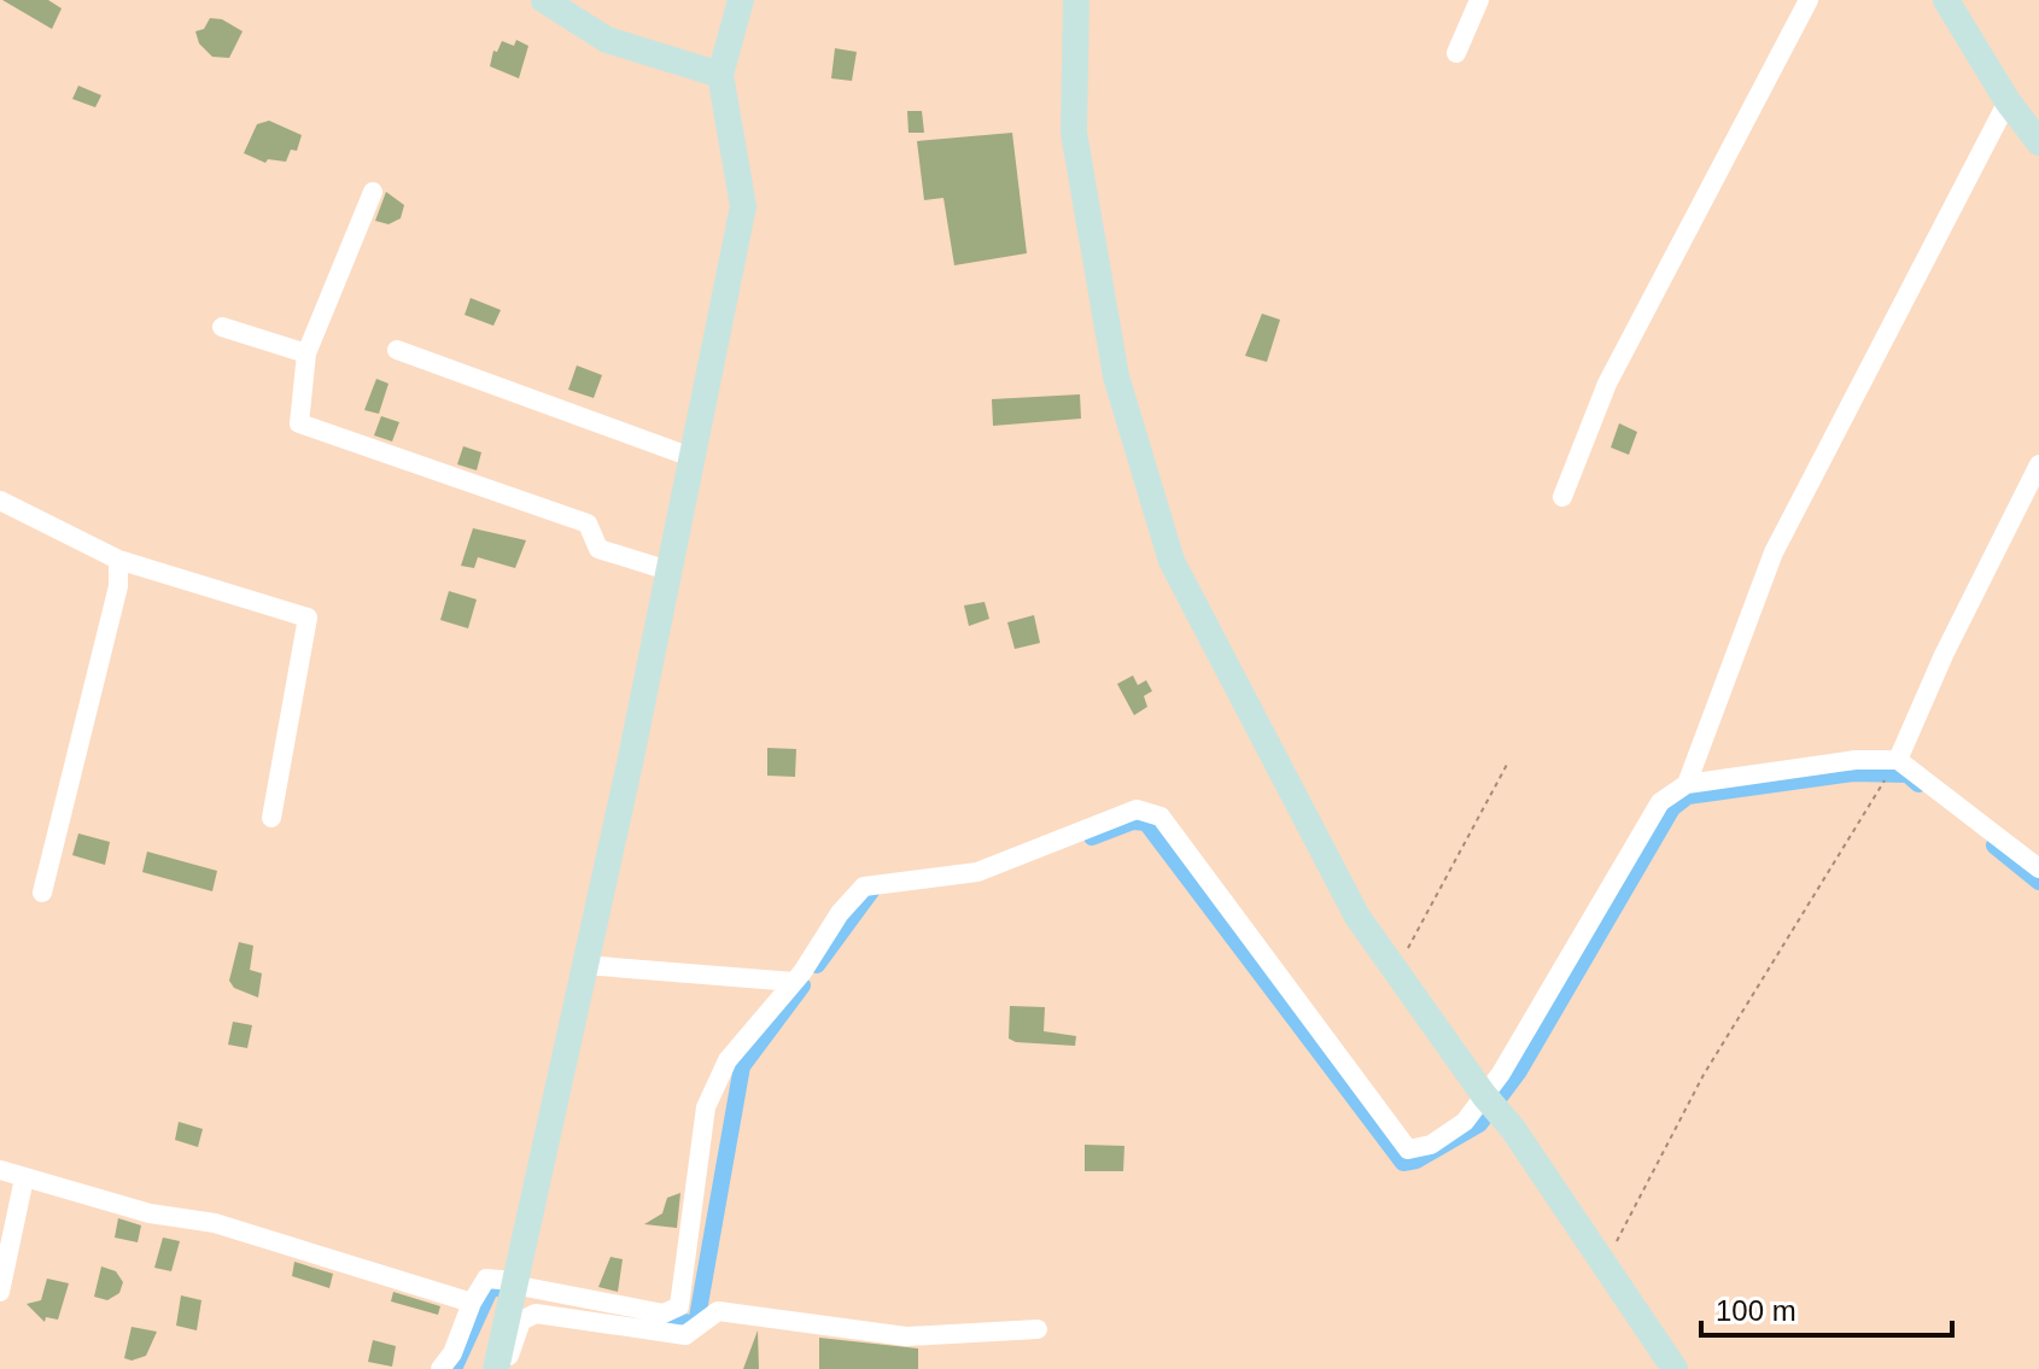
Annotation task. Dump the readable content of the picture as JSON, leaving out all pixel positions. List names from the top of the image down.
{
  "scale_bar": "100 m"
}
